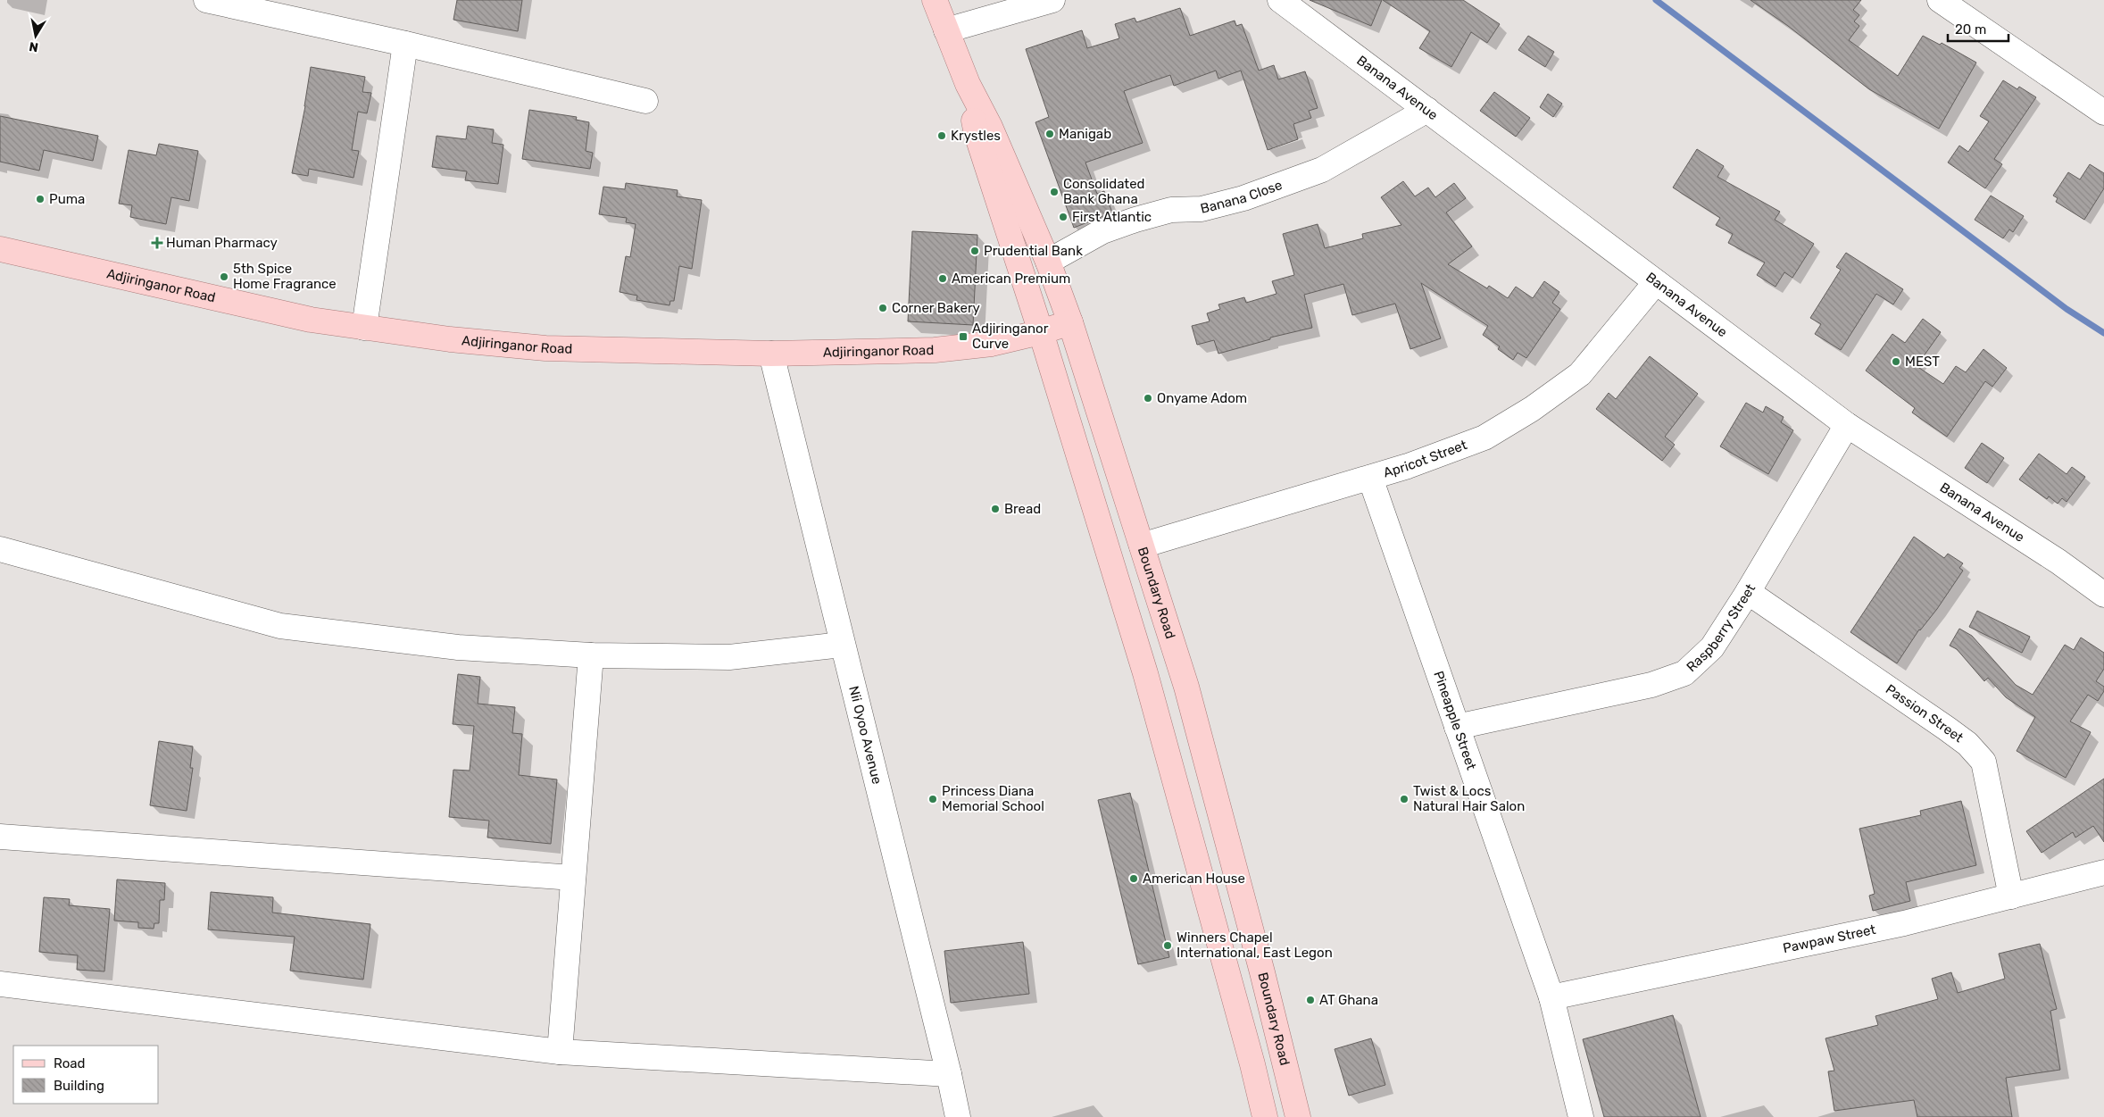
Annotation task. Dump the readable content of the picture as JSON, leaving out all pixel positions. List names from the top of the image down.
{
  "streets": {
    "main road": ["Adjiringanor Road", "Boundary Road"],
    "street": [
      "Banana Avenue",
      "Banana Close",
      "Apricot Street",
      "Raspberry Street",
      "Passion Street",
      "Pineapple Street",
      "Nii Oyoo Avenue",
      "Pawpaw Street"
    ]
  },
  "crossings": [
    ["Banana Avenue", "Banana Close"],
    ["Banana Avenue", "Apricot Street"],
    ["Banana Avenue", "Raspberry Street"],
    ["Banana Close", "Boundary Road"],
    ["Adjiringanor Road", "Boundary Road"],
    ["Adjiringanor Road", "Nii Oyoo Avenue"],
    ["Apricot Street", "Boundary Road"],
    ["Apricot Street", "Pineapple Street"],
    ["Raspberry Street", "Passion Street"],
    ["Raspberry Street", "Pineapple Street"],
    ["Passion Street", "Pawpaw Street"],
    ["Pineapple Street", "Pawpaw Street"]
  ],
  "places": {
    "other": [
      "Manigab",
      "Krystles",
      "Consolidated Bank Ghana",
      "Puma",
      "First Atlantic",
      "Prudential Bank",
      "5th Spice Home Fragrance",
      "American Premium",
      "Corner Bakery",
      "MEST",
      "Onyame Adom",
      "Bread",
      "Princess Diana Memorial School",
      "Twist & Locs Natural Hair Salon",
      "American House",
      "Winners Chapel International, East Legon",
      "AT Ghana"
    ],
    "health": ["Human Pharmacy"],
    "transit": ["Adjiringanor Curve"]
  },
  "legend": ["Road", "Building"],
  "scale_bar": "20 m",
  "north": "bottom"
}
